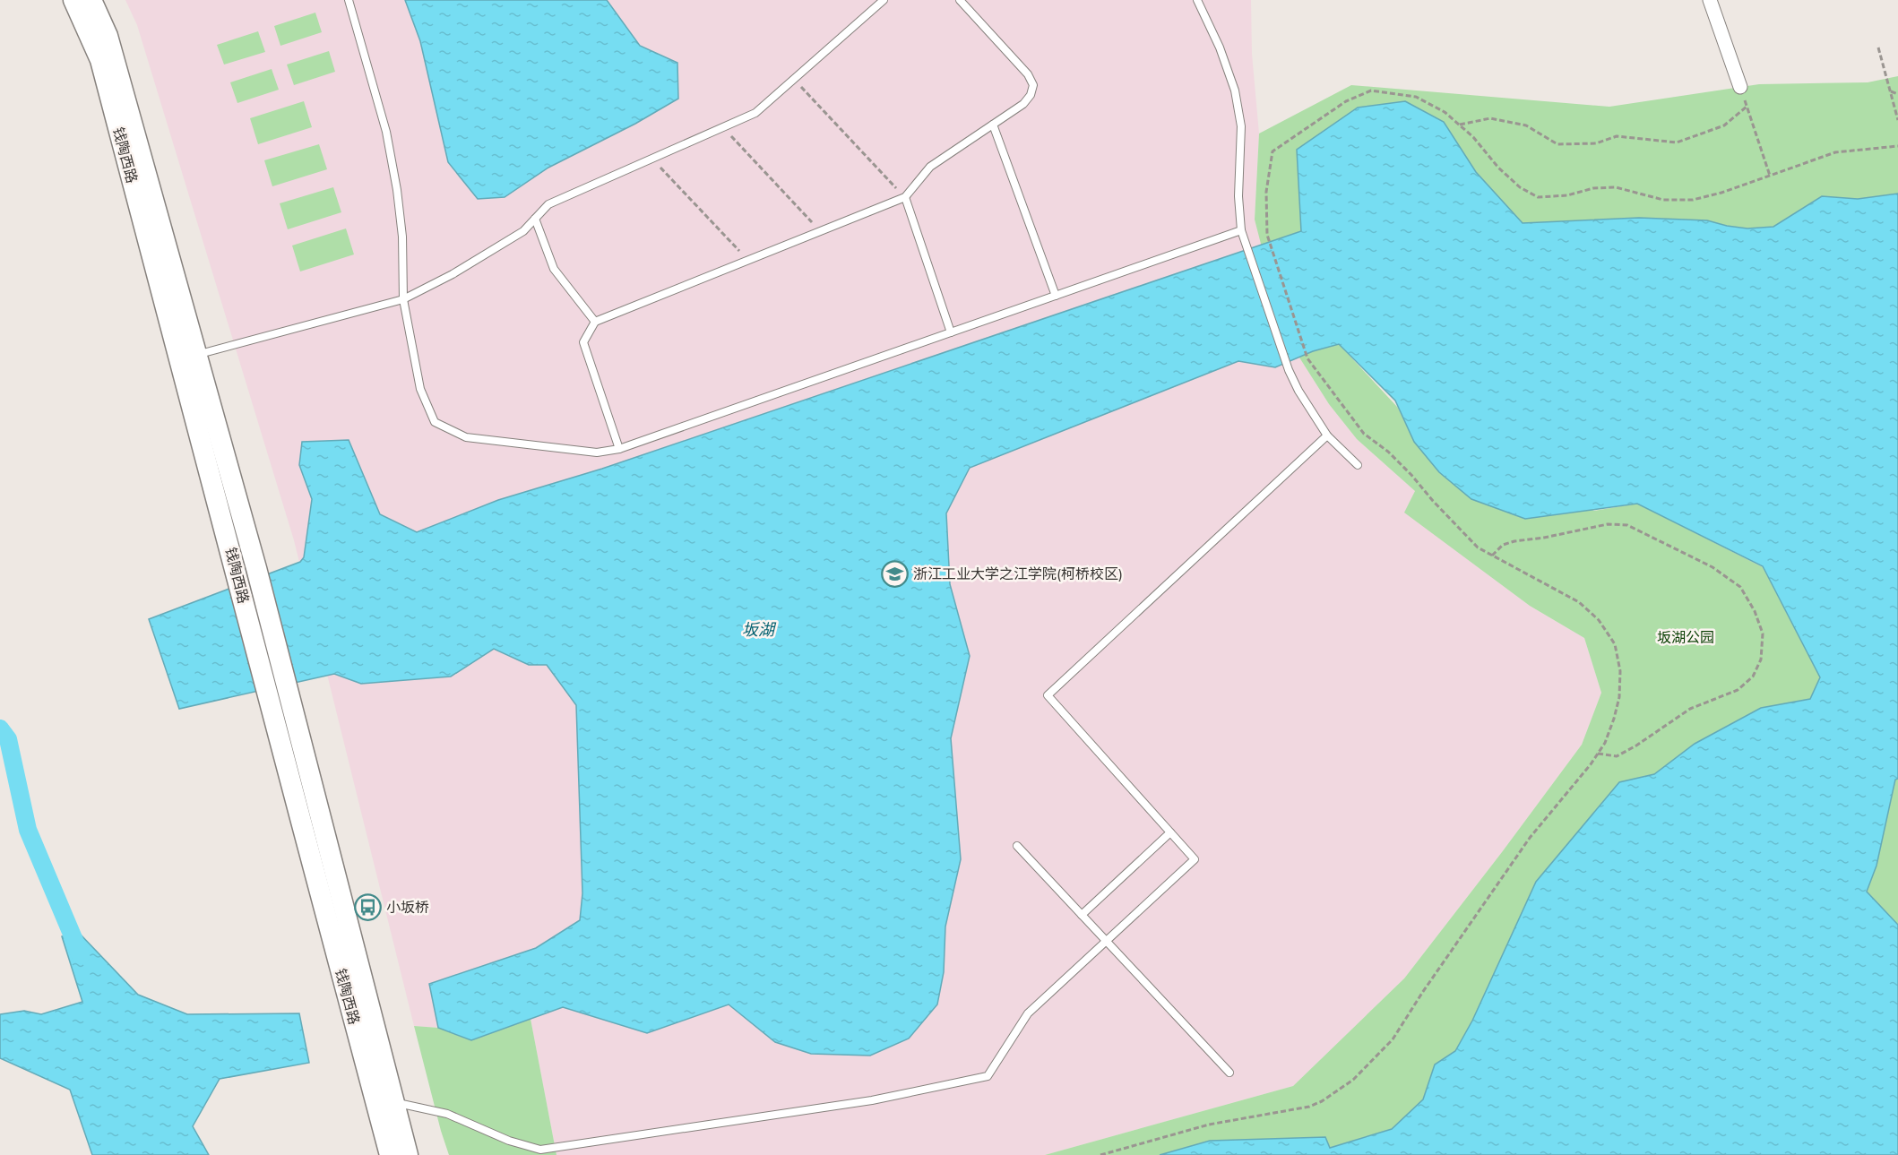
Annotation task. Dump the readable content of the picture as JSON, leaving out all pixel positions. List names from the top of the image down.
{
  "streets": {
    "street": ["钱陶西路"]
  },
  "water": ["坂湖"],
  "parks": ["坂湖公园"],
  "places": {
    "school or university": ["浙江工业大学之江学院(柯桥校区)"],
    "bus stop": ["小坂桥"]
  }
}
